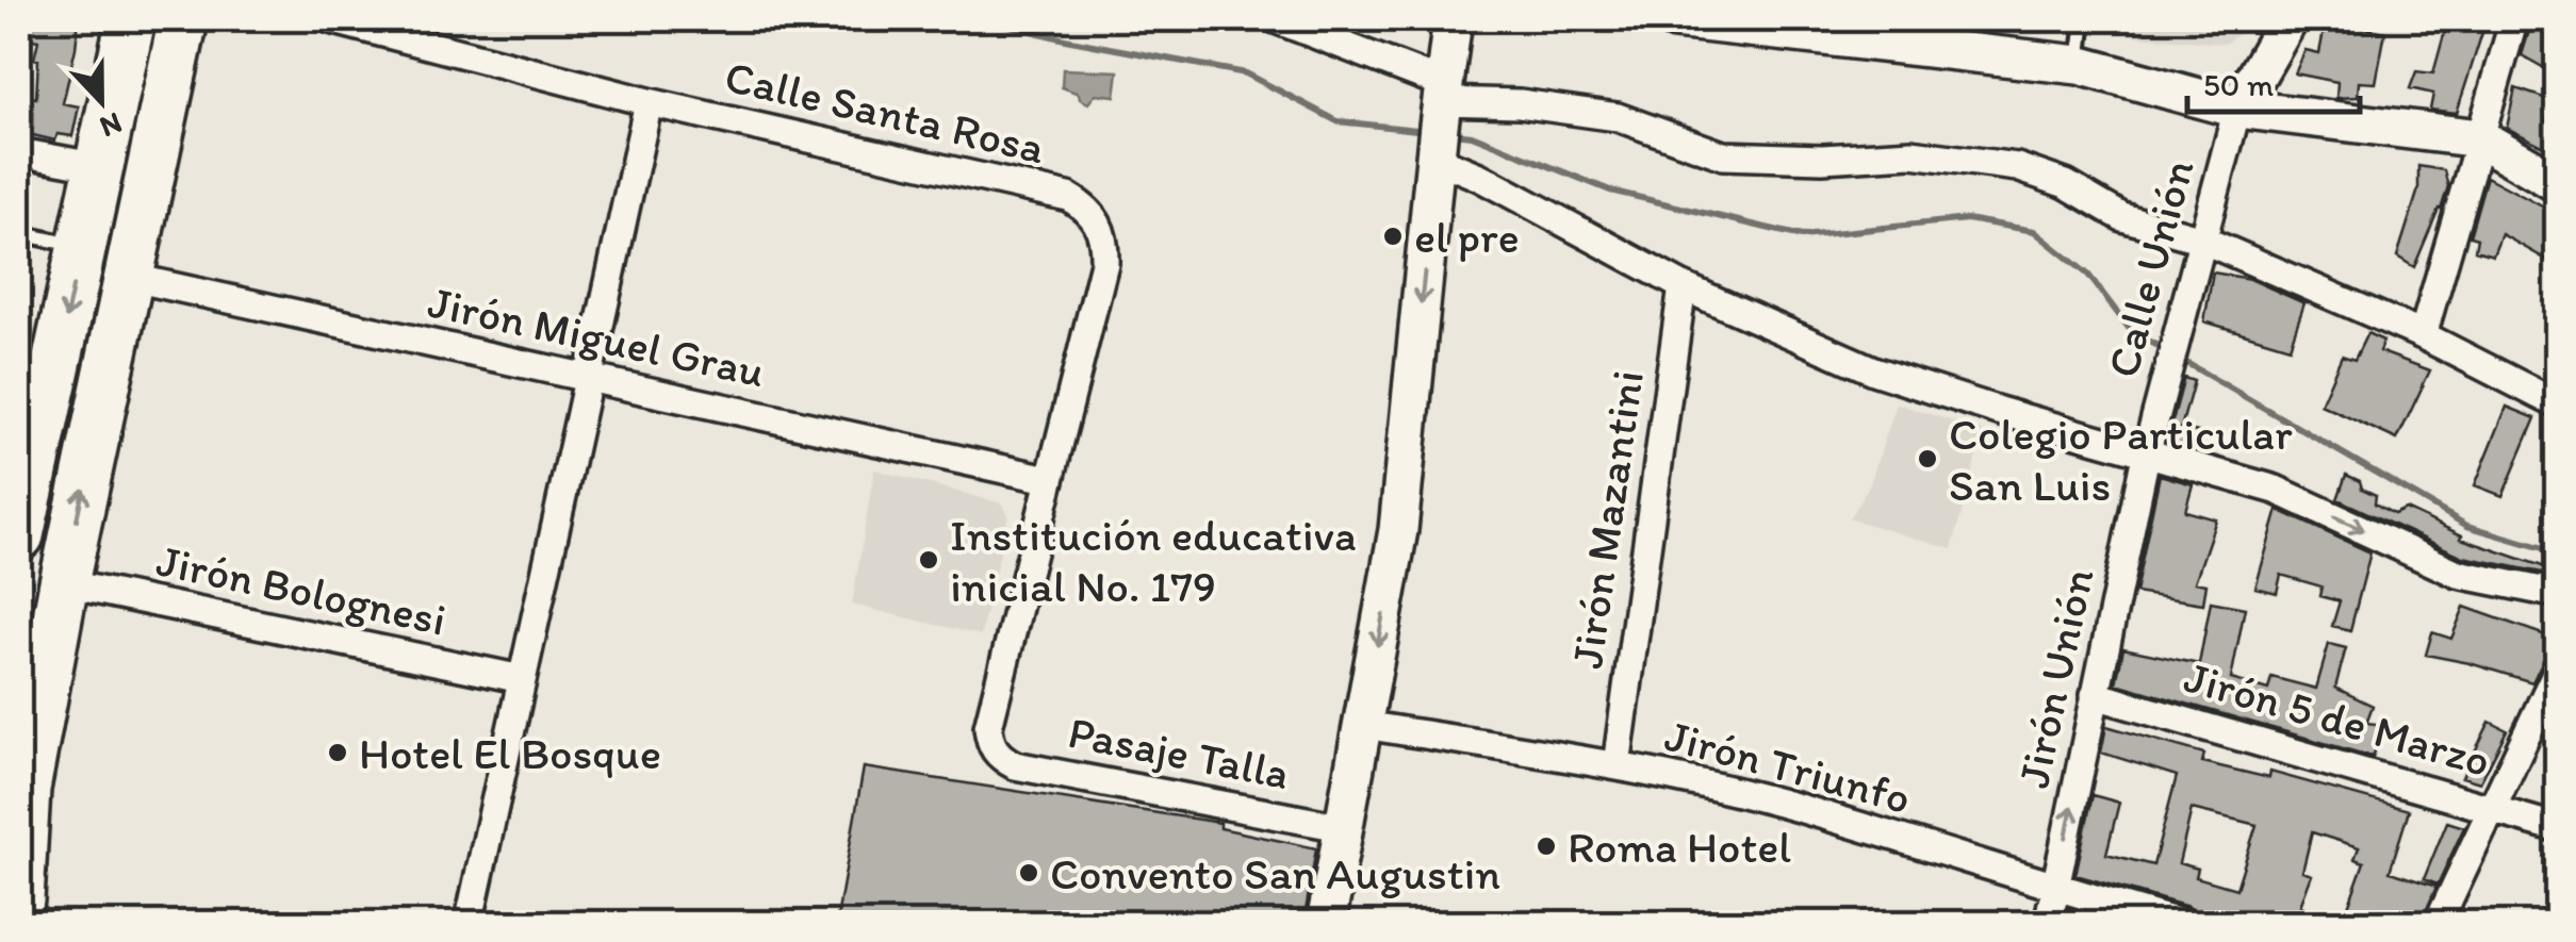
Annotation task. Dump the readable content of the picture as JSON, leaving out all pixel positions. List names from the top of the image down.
{
  "streets": {
    "street": [
      "Calle Santa Rosa",
      "Calle Unión",
      "Jirón Miguel Grau",
      "Jirón Mazantini",
      "Jirón Bolognesi",
      "Jirón Unión",
      "Jirón 5 de Marzo",
      "Pasaje Talla",
      "Jirón Triunfo"
    ]
  },
  "crossings": [
    ["Calle Santa Rosa", "Jirón Miguel Grau"],
    ["Calle Santa Rosa", "Pasaje Talla"],
    ["Calle Unión", "Jirón Unión"],
    ["Jirón Miguel Grau", "Pasaje Talla"],
    ["Jirón Mazantini", "Jirón Triunfo"],
    ["Jirón Unión", "Jirón 5 de Marzo"],
    ["Jirón Unión", "Jirón Triunfo"]
  ],
  "one_way": ["Jirón Unión"],
  "places": [
    "el pre",
    "Colegio Particular San Luis",
    "Institución educativa inicial No. 179",
    "Hotel El Bosque",
    "Roma Hotel",
    "Convento San Augustin"
  ],
  "scale_bar": "50 m",
  "north": "bottom"
}
